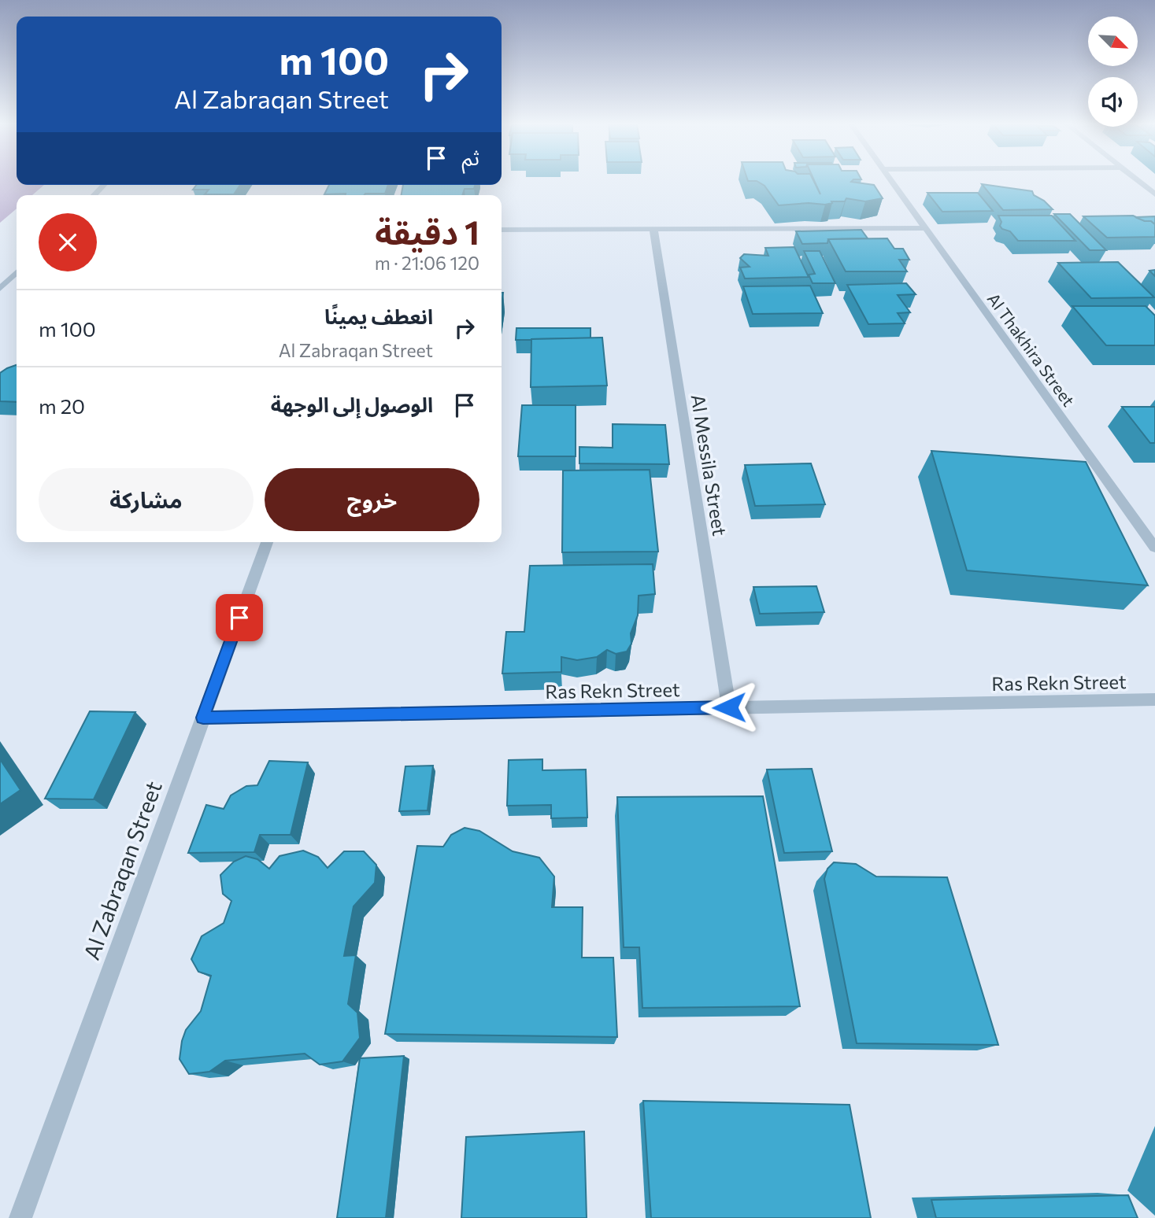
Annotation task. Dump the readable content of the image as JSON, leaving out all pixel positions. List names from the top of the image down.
{
  "streets": {
    "street": [
      "Al Thakhira Street",
      "Al Messila Street",
      "Ras Rekn Street",
      "Al Zabraqan Street"
    ]
  },
  "crossings": [
    ["Al Messila Street", "Ras Rekn Street"],
    ["Ras Rekn Street", "Al Zabraqan Street"]
  ],
  "north": "bottom right",
  "page": {
    "turn": ["100 m", "Al Zabraqan Street"],
    "then": "ثم",
    "heading": ["1 دقيقة", "120 m · 21:06"],
    "list": [
      {
        "name": "انعطف يمينًا",
        "note": "Al Zabraqan Street",
        "value": "100 m"
      },
      {
        "name": "الوصول إلى الوجهة",
        "value": "20 m"
      }
    ],
    "buttons": ["خروج", "مشاركة"]
  }
}
